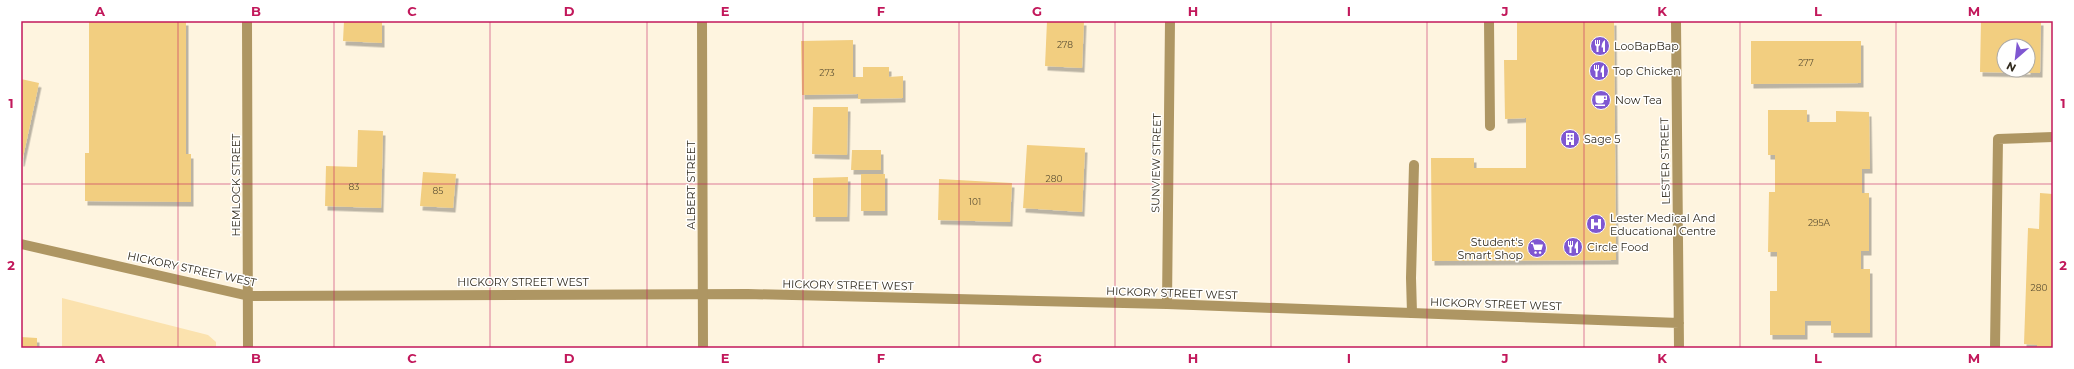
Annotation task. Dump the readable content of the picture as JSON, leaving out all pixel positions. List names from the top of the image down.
{
  "streets": {
    "street": [
      "LESTER STREET",
      "SUNVIEW STREET",
      "HEMLOCK STREET",
      "ALBERT STREET",
      "HICKORY STREET WEST"
    ]
  },
  "crossings": [
    ["LESTER STREET", "HICKORY STREET WEST"],
    ["SUNVIEW STREET", "HICKORY STREET WEST"],
    ["HEMLOCK STREET", "HICKORY STREET WEST"],
    ["ALBERT STREET", "HICKORY STREET WEST"]
  ],
  "places": {
    "restaurant": ["LooBapBap", "Top Chicken", "Circle Food"],
    "cafe": ["Now Tea"],
    "building": ["Sage 5"],
    "hospital": ["Lester Medical And Educational Centre"],
    "supermarket": ["Student's Smart Shop"]
  },
  "house_numbers": [
    "278",
    "277",
    "273",
    "280",
    "83",
    "85",
    "101",
    "295A",
    "280"
  ],
  "north": "bottom left",
  "grid": {
    "columns": [
      "A",
      "B",
      "C",
      "D",
      "E",
      "F",
      "G",
      "H",
      "I",
      "J",
      "K",
      "L",
      "M"
    ],
    "rows": ["1", "2"]
  }
}
